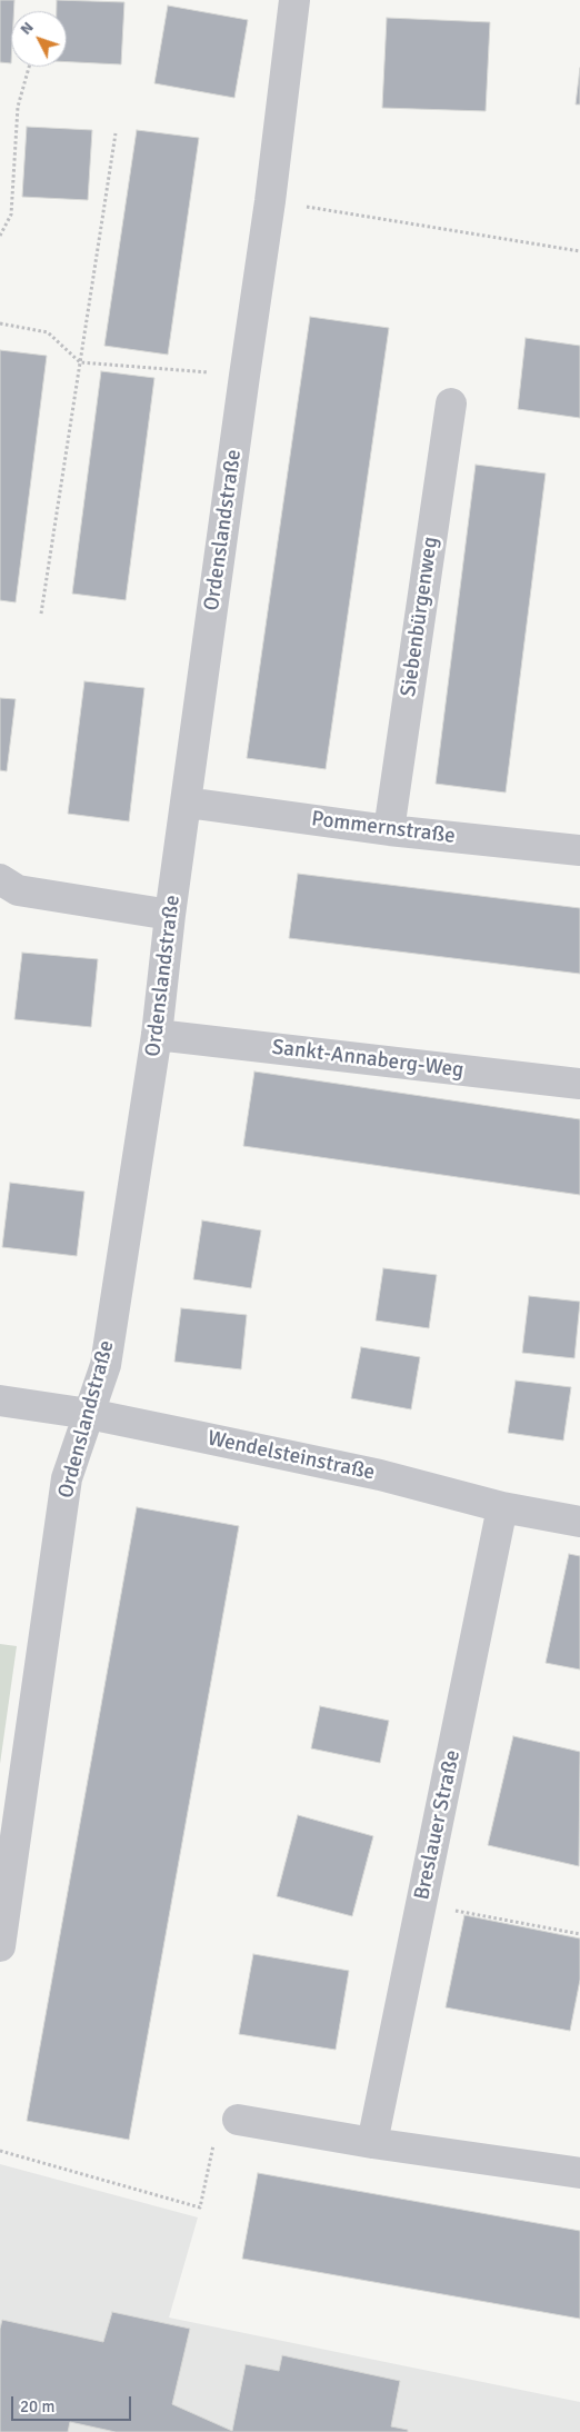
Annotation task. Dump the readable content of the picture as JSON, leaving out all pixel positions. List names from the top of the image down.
{
  "streets": {
    "street": [
      "Ordenslandstraße",
      "Siebenbürgenweg",
      "Pommernstraße",
      "Sankt-Annaberg-Weg",
      "Wendelsteinstraße",
      "Breslauer Straße"
    ]
  },
  "crossings": [
    ["Ordenslandstraße", "Pommernstraße"],
    ["Ordenslandstraße", "Sankt-Annaberg-Weg"],
    ["Ordenslandstraße", "Wendelsteinstraße"],
    ["Siebenbürgenweg", "Pommernstraße"],
    ["Wendelsteinstraße", "Breslauer Straße"]
  ],
  "scale_bar": "20 m",
  "north": "top left"
}
